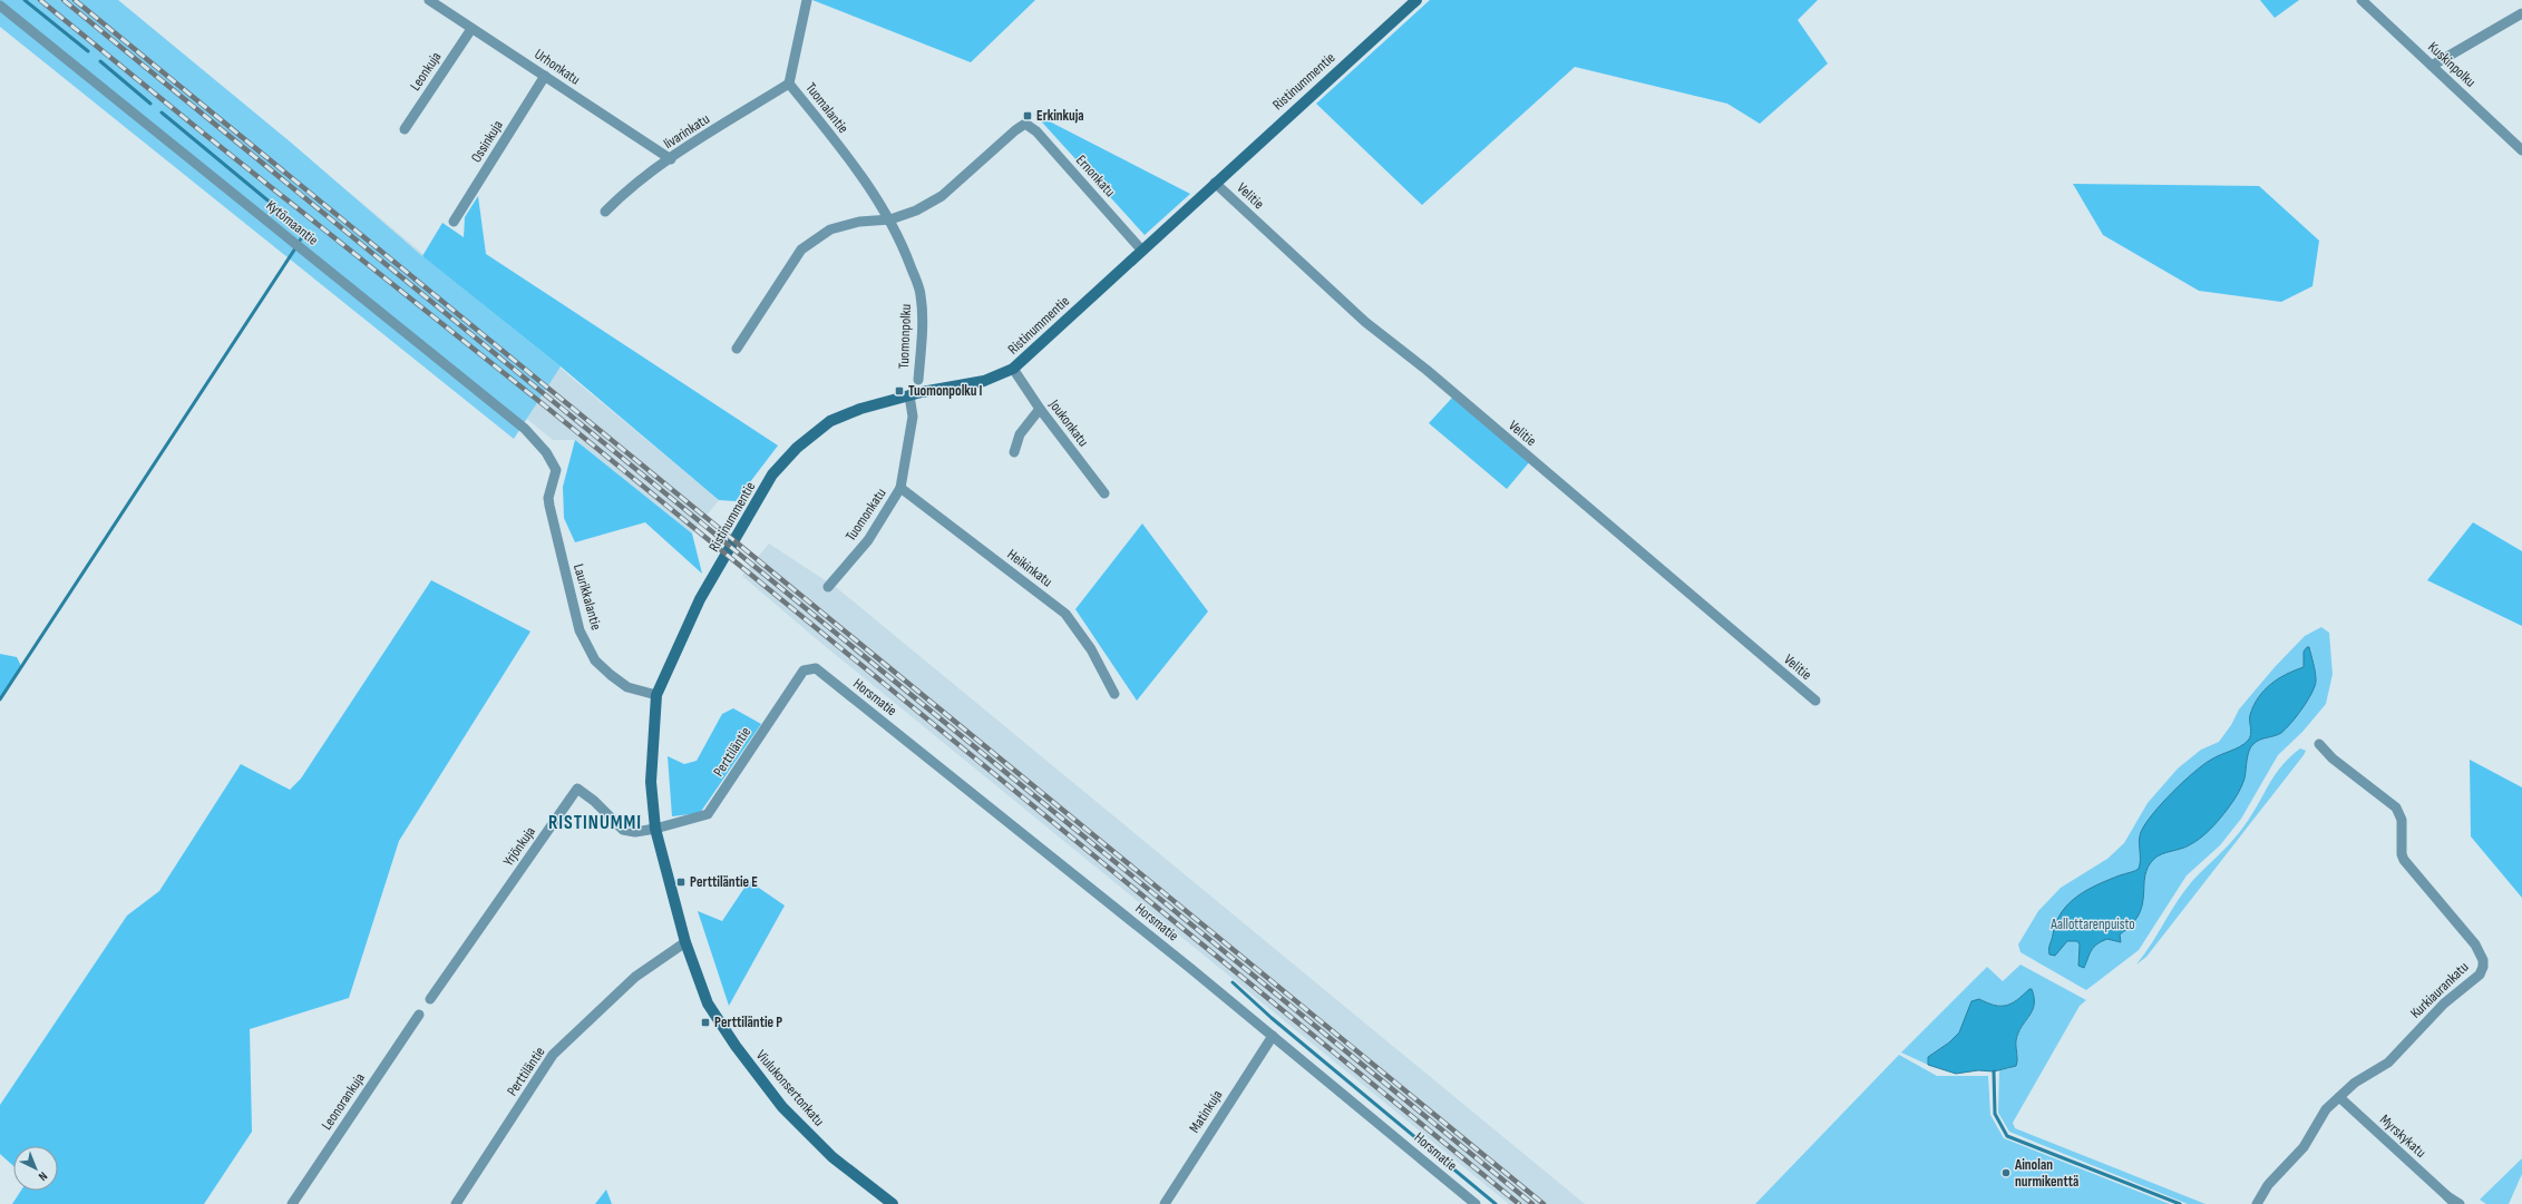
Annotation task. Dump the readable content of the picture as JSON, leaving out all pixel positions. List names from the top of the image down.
{
  "streets": {
    "street": [
      "Kuskinpolku",
      "Urhonkatu",
      "Leonkuja",
      "Ristinummentie",
      "Tuomalantie",
      "Iivarinkatu",
      "Ossinkuja",
      "Ernonkatu",
      "Velitie",
      "Kytömaantie",
      "Tuomonpolku",
      "Joukonkatu",
      "Tuomonkatu",
      "Heikinkatu",
      "Laurikkalantie",
      "Horsmatie",
      "Perttiläntie",
      "Yrjönkuja",
      "Kurkiaurankatu",
      "Viulukonsertonkatu",
      "Leonorankuja",
      "Matinkuja",
      "Myrskykatu"
    ]
  },
  "crossings": [
    ["Urhonkatu", "Leonkuja"],
    ["Urhonkatu", "Iivarinkatu"],
    ["Urhonkatu", "Ossinkuja"],
    ["Ristinummentie", "Ernonkatu"],
    ["Ristinummentie", "Velitie"],
    ["Ristinummentie", "Joukonkatu"],
    ["Ristinummentie", "Tuomonkatu"],
    ["Ristinummentie", "Laurikkalantie"],
    ["Ristinummentie", "Perttiläntie"],
    ["Ristinummentie", "Yrjönkuja"],
    ["Ristinummentie", "Viulukonsertonkatu"],
    ["Tuomalantie", "Iivarinkatu"],
    ["Tuomalantie", "Ernonkatu"],
    ["Tuomalantie", "Tuomonpolku"],
    ["Ernonkatu", "Tuomonpolku"],
    ["Kytömaantie", "Laurikkalantie"],
    ["Tuomonkatu", "Heikinkatu"],
    ["Horsmatie", "Perttiläntie"],
    ["Horsmatie", "Matinkuja"],
    ["Perttiläntie", "Yrjönkuja"],
    ["Perttiläntie", "Viulukonsertonkatu"],
    ["Kurkiaurankatu", "Myrskykatu"]
  ],
  "districts": ["RISTINUMMI"],
  "parks": ["Aallottarenpuisto"],
  "places": {
    "transit": [
      "Erkinkuja",
      "Tuomonpolku I",
      "Perttiläntie E",
      "Perttiläntie P"
    ],
    "other": ["Ainolan nurmikenttä"]
  },
  "north": "bottom right"
}
